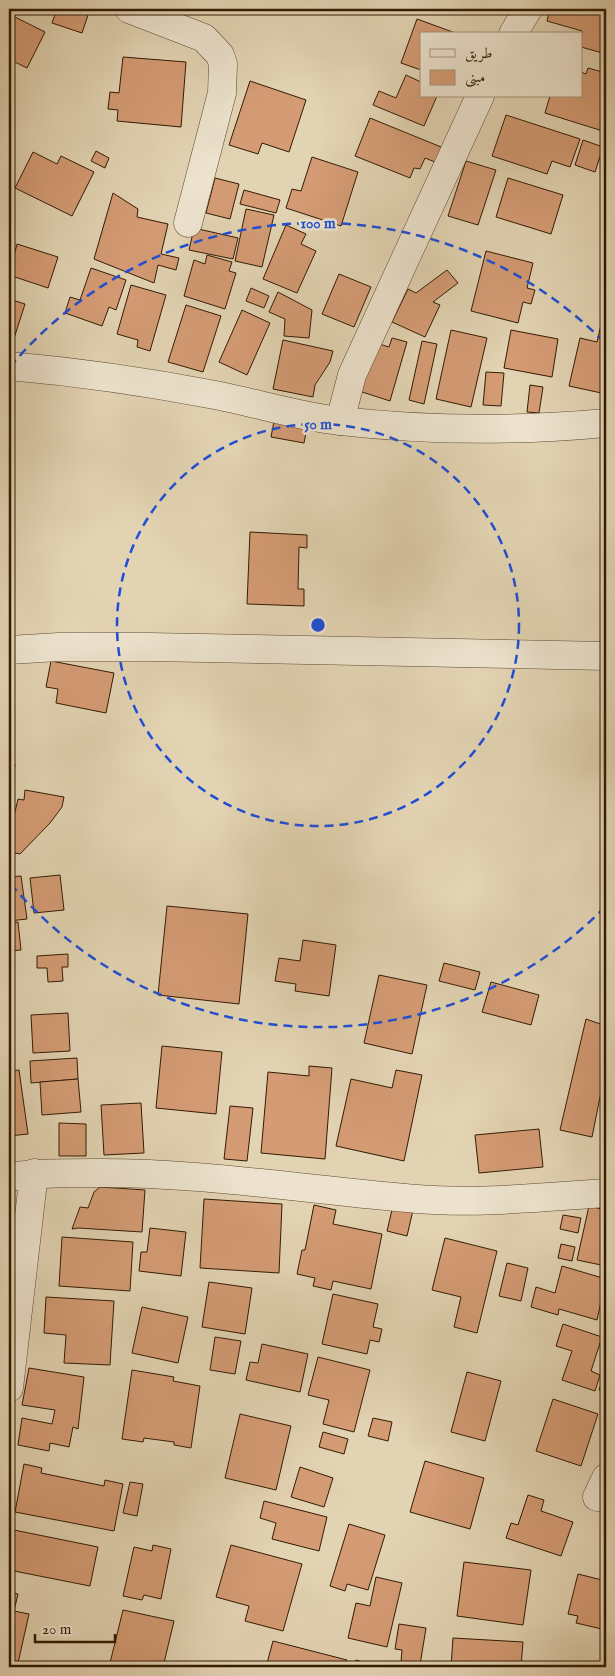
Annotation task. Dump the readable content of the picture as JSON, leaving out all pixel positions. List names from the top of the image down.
{
  "legend": ["طريق", "مبنى"],
  "scale_bar": "20 m",
  "rings": ["100 m", "50 m"]
}
